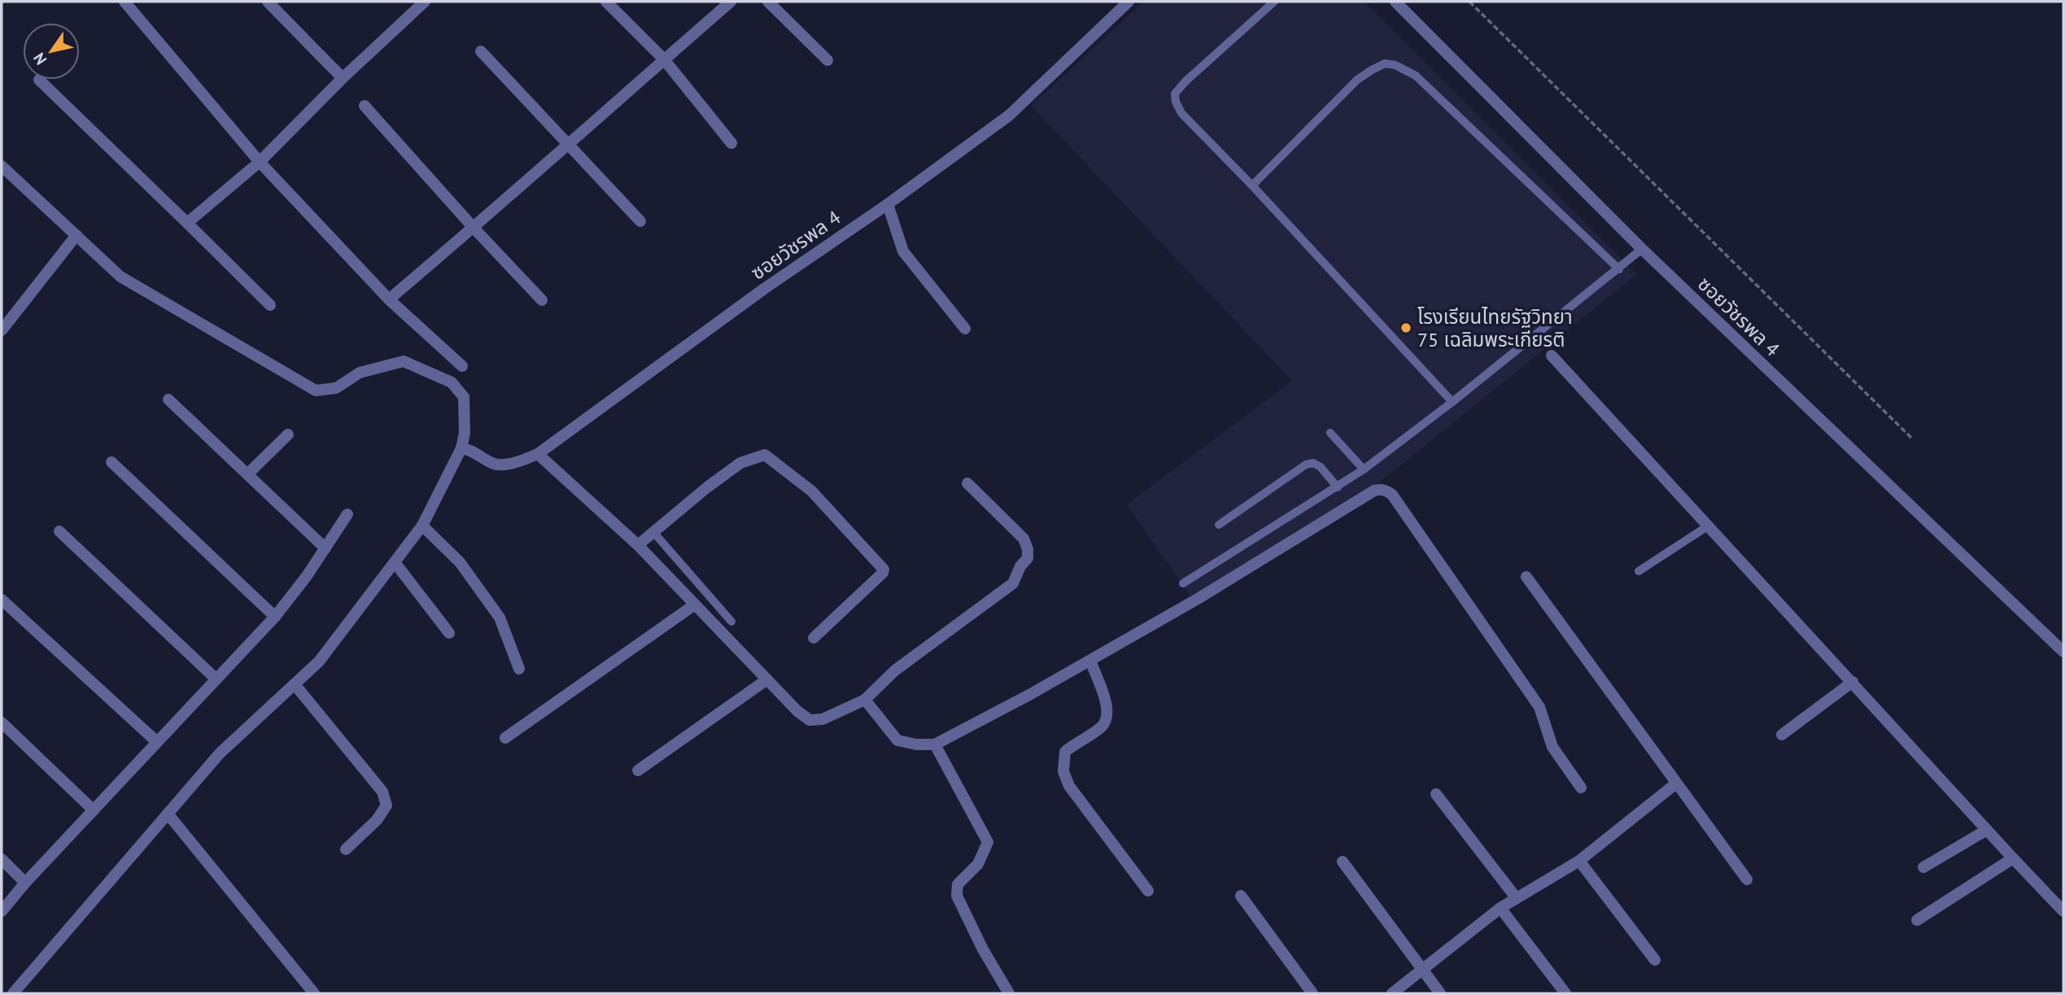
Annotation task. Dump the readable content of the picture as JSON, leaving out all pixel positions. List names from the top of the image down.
{
  "streets": {
    "street": ["ซอยวัชรพล 4"]
  },
  "places": ["โรงเรียนไทยรัฐวิทยา 75 เฉลิมพระเกียรติ"],
  "north": "bottom left"
}
